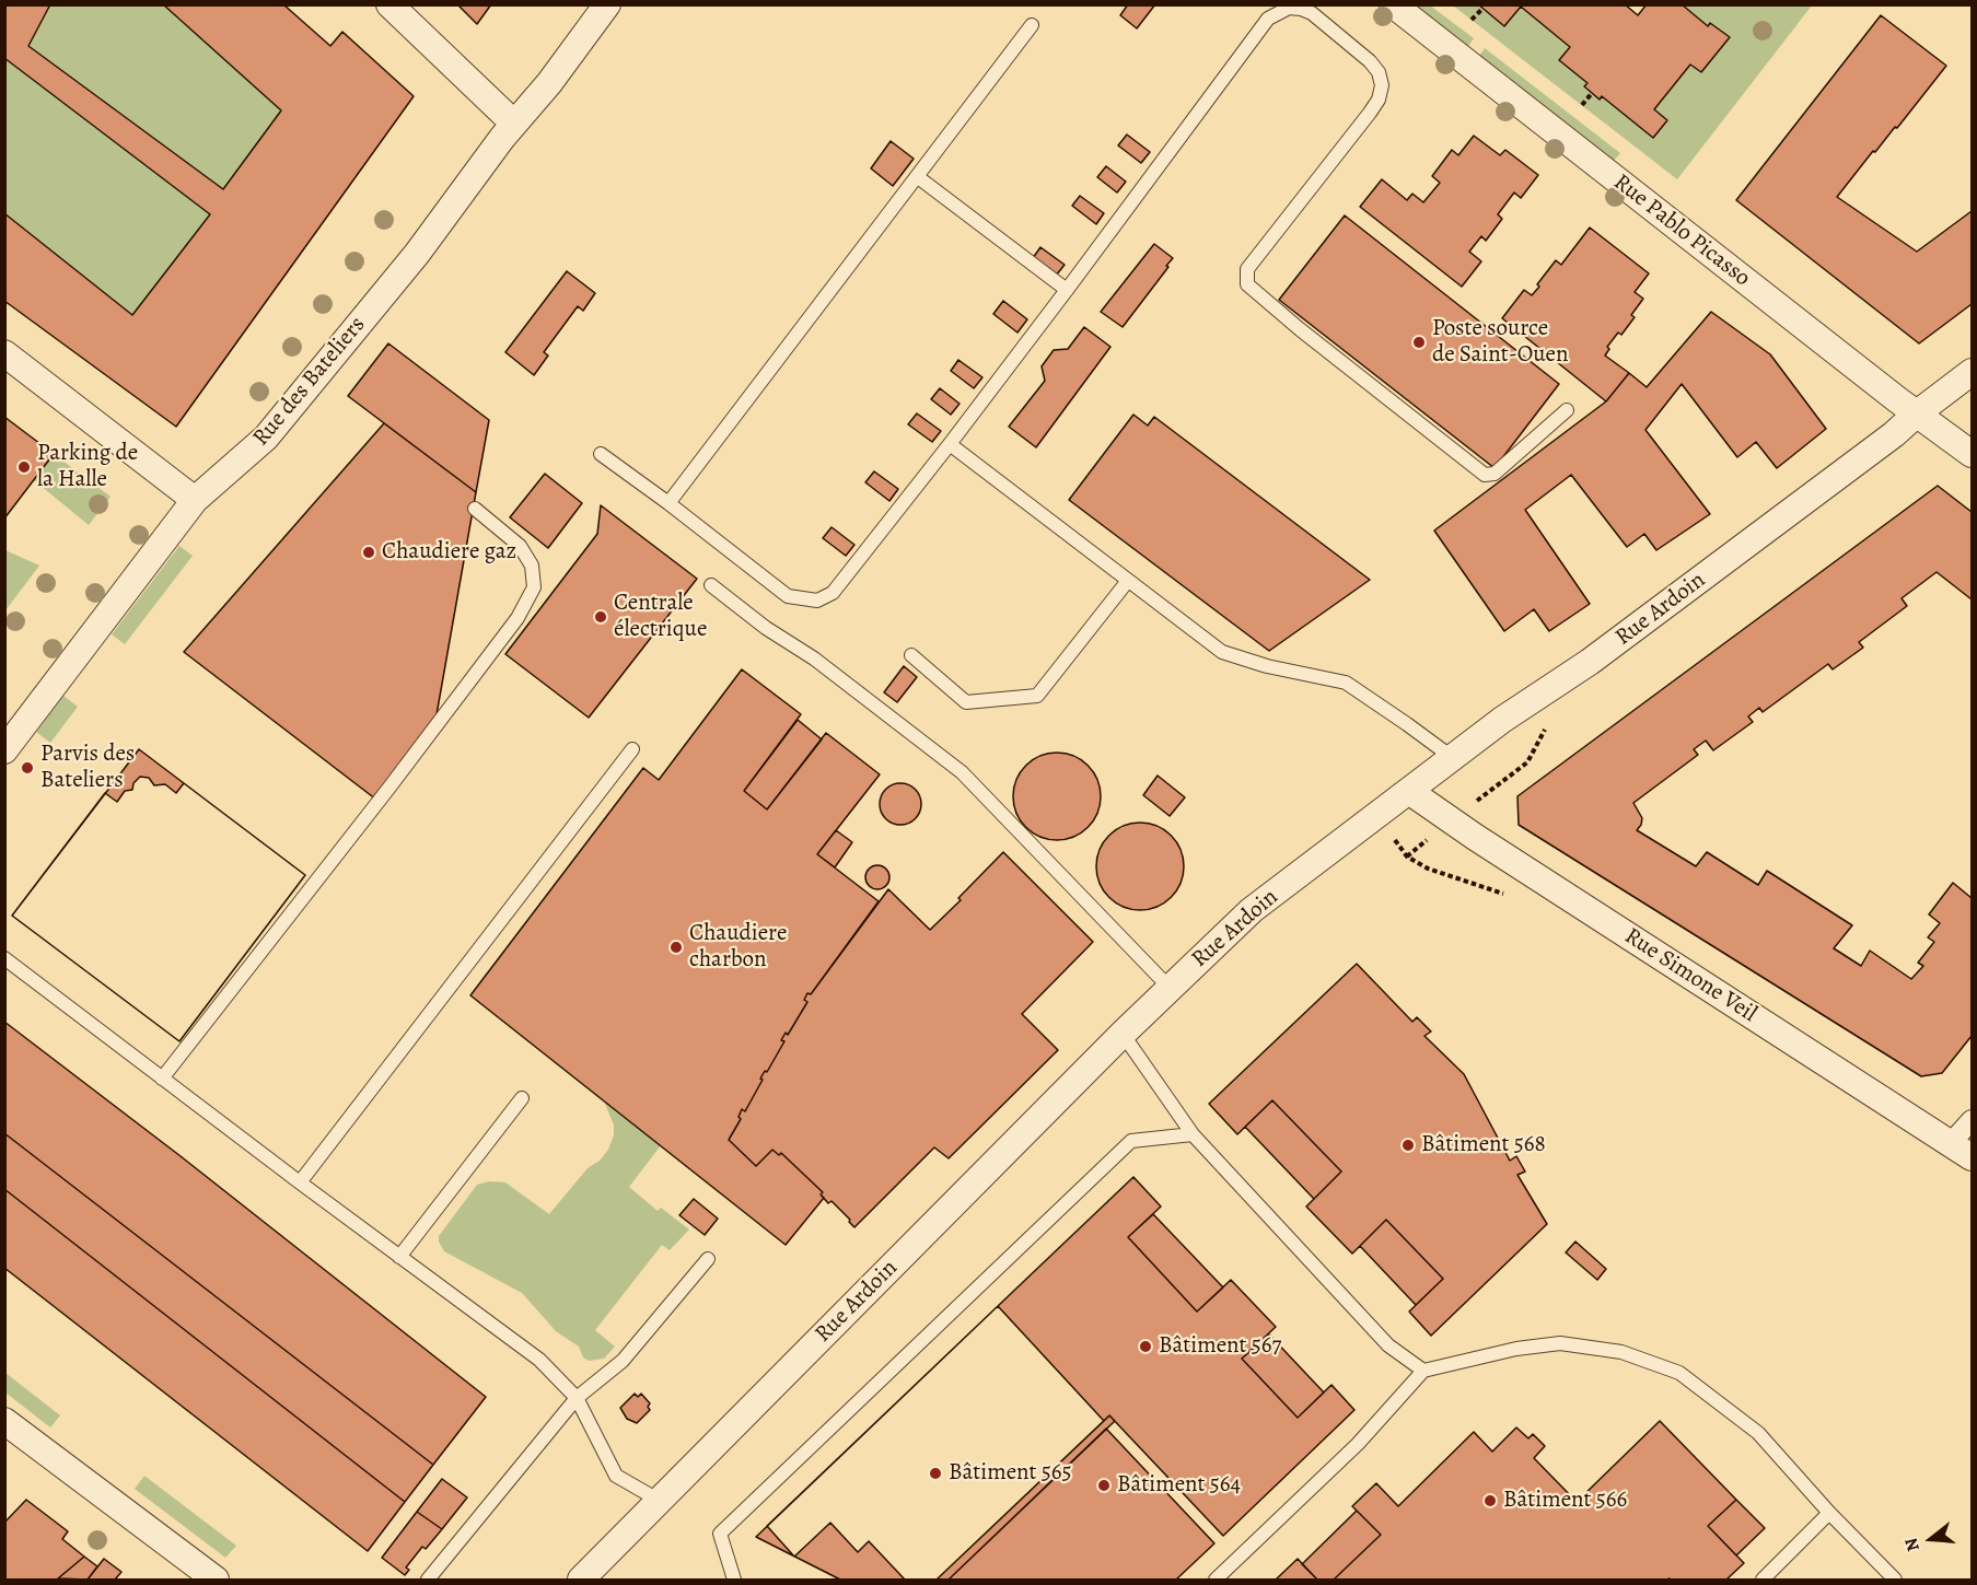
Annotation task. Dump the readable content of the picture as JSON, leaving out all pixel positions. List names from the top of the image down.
{
  "streets": {
    "street": [
      "Rue Pablo Picasso",
      "Rue des Bateliers",
      "Rue Ardoin",
      "Rue Simone Veil"
    ]
  },
  "crossings": [
    ["Rue Pablo Picasso", "Rue Ardoin"],
    ["Rue Ardoin", "Rue Simone Veil"]
  ],
  "places": [
    "Poste source de Saint-Ouen",
    "Parking de la Halle",
    "Chaudiere gaz",
    "Centrale électrique",
    "Parvis des Bateliers",
    "Chaudiere charbon",
    "Bâtiment 568",
    "Bâtiment 567",
    "Bâtiment 565",
    "Bâtiment 564",
    "Bâtiment 566"
  ],
  "north": "left"
}
